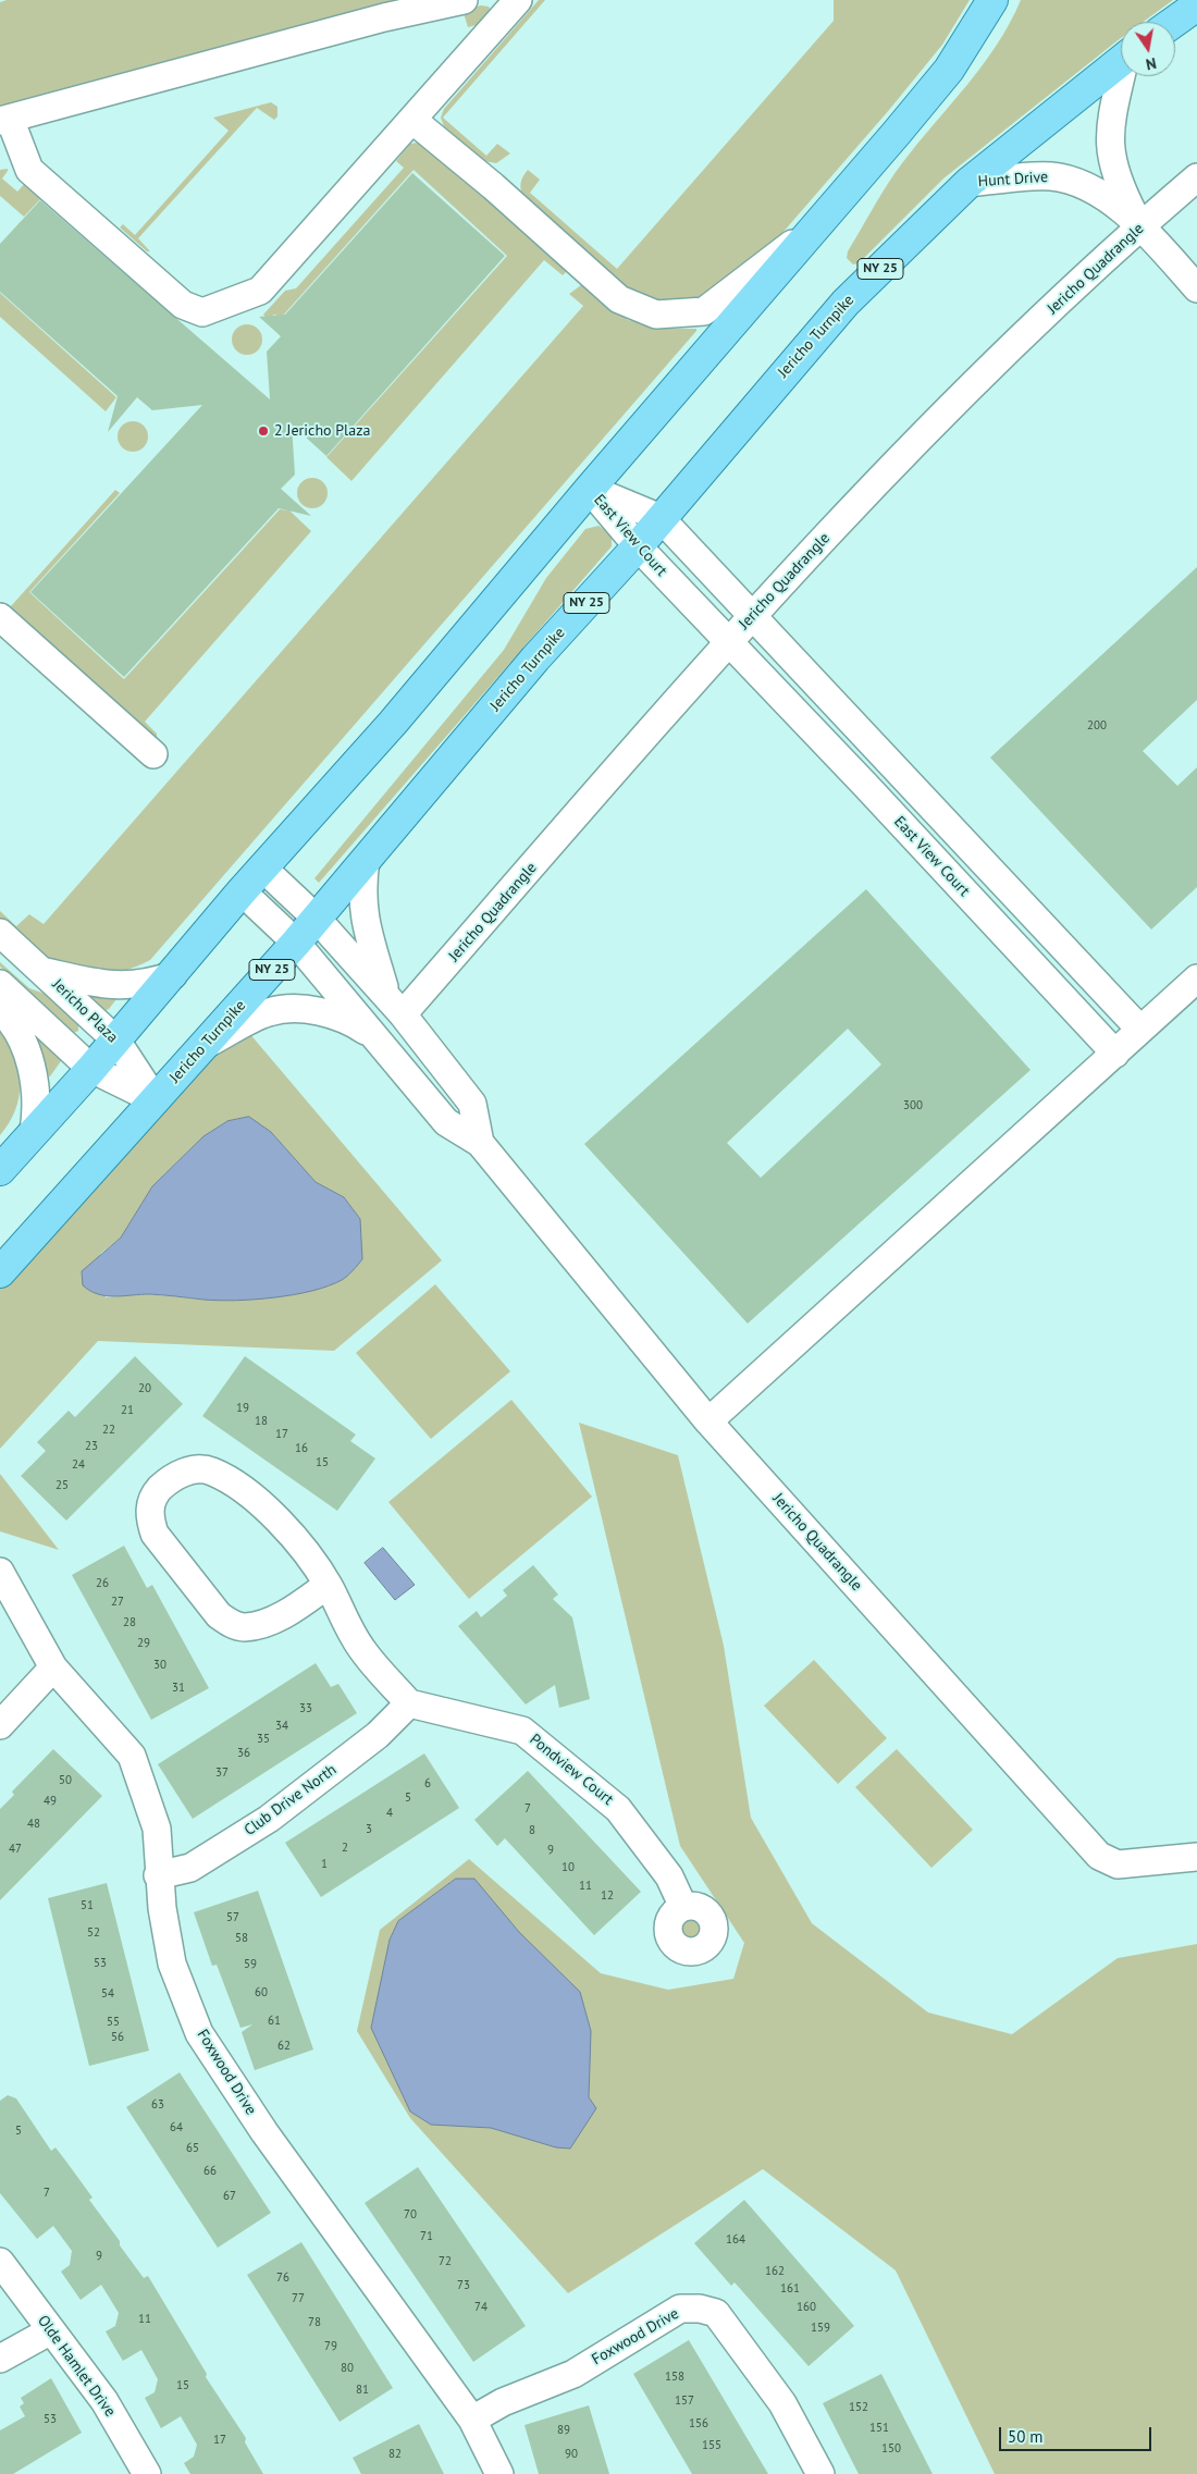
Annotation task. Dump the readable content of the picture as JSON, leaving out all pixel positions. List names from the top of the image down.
{
  "streets": {
    "main road": ["NY 25", "Jericho Turnpike"],
    "street": [
      "Hunt Drive",
      "Jericho Quadrangle",
      "East View Court",
      "Jericho Plaza",
      "Pondview Court",
      "Club Drive North",
      "Foxwood Drive",
      "Olde Hamlet Drive"
    ]
  },
  "crossings": [
    ["Hunt Drive", "Jericho Quadrangle"],
    ["Hunt Drive", "Jericho Turnpike"],
    ["Jericho Quadrangle", "Jericho Turnpike"],
    ["Jericho Quadrangle", "East View Court"],
    ["Jericho Turnpike", "East View Court"],
    ["Jericho Turnpike", "Jericho Plaza"],
    ["Pondview Court", "Club Drive North"],
    ["Club Drive North", "Foxwood Drive"]
  ],
  "places": ["2 Jericho Plaza"],
  "house_numbers": [
    "200",
    "300",
    "20",
    "19",
    "21",
    "18",
    "22",
    "17",
    "23",
    "16",
    "15",
    "24",
    "25",
    "26",
    "27",
    "28",
    "29",
    "30",
    "31",
    "33",
    "34",
    "35",
    "36",
    "37",
    "50",
    "6",
    "5",
    "49",
    "7",
    "4",
    "48",
    "3",
    "8",
    "2",
    "47",
    "9",
    "1",
    "10",
    "11",
    "12",
    "51",
    "57",
    "52",
    "58",
    "53",
    "59",
    "60",
    "54",
    "61",
    "55",
    "56",
    "62",
    "63",
    "64",
    "5",
    "65",
    "66",
    "7",
    "67",
    "70",
    "71",
    "164",
    "9",
    "72",
    "162",
    "76",
    "73",
    "161",
    "77",
    "74",
    "160",
    "11",
    "78",
    "159",
    "79",
    "80",
    "158",
    "15",
    "81",
    "157",
    "152",
    "53",
    "156",
    "151",
    "89",
    "17",
    "155",
    "150",
    "82",
    "90"
  ],
  "scale_bar": "50 m",
  "north": "bottom"
}
